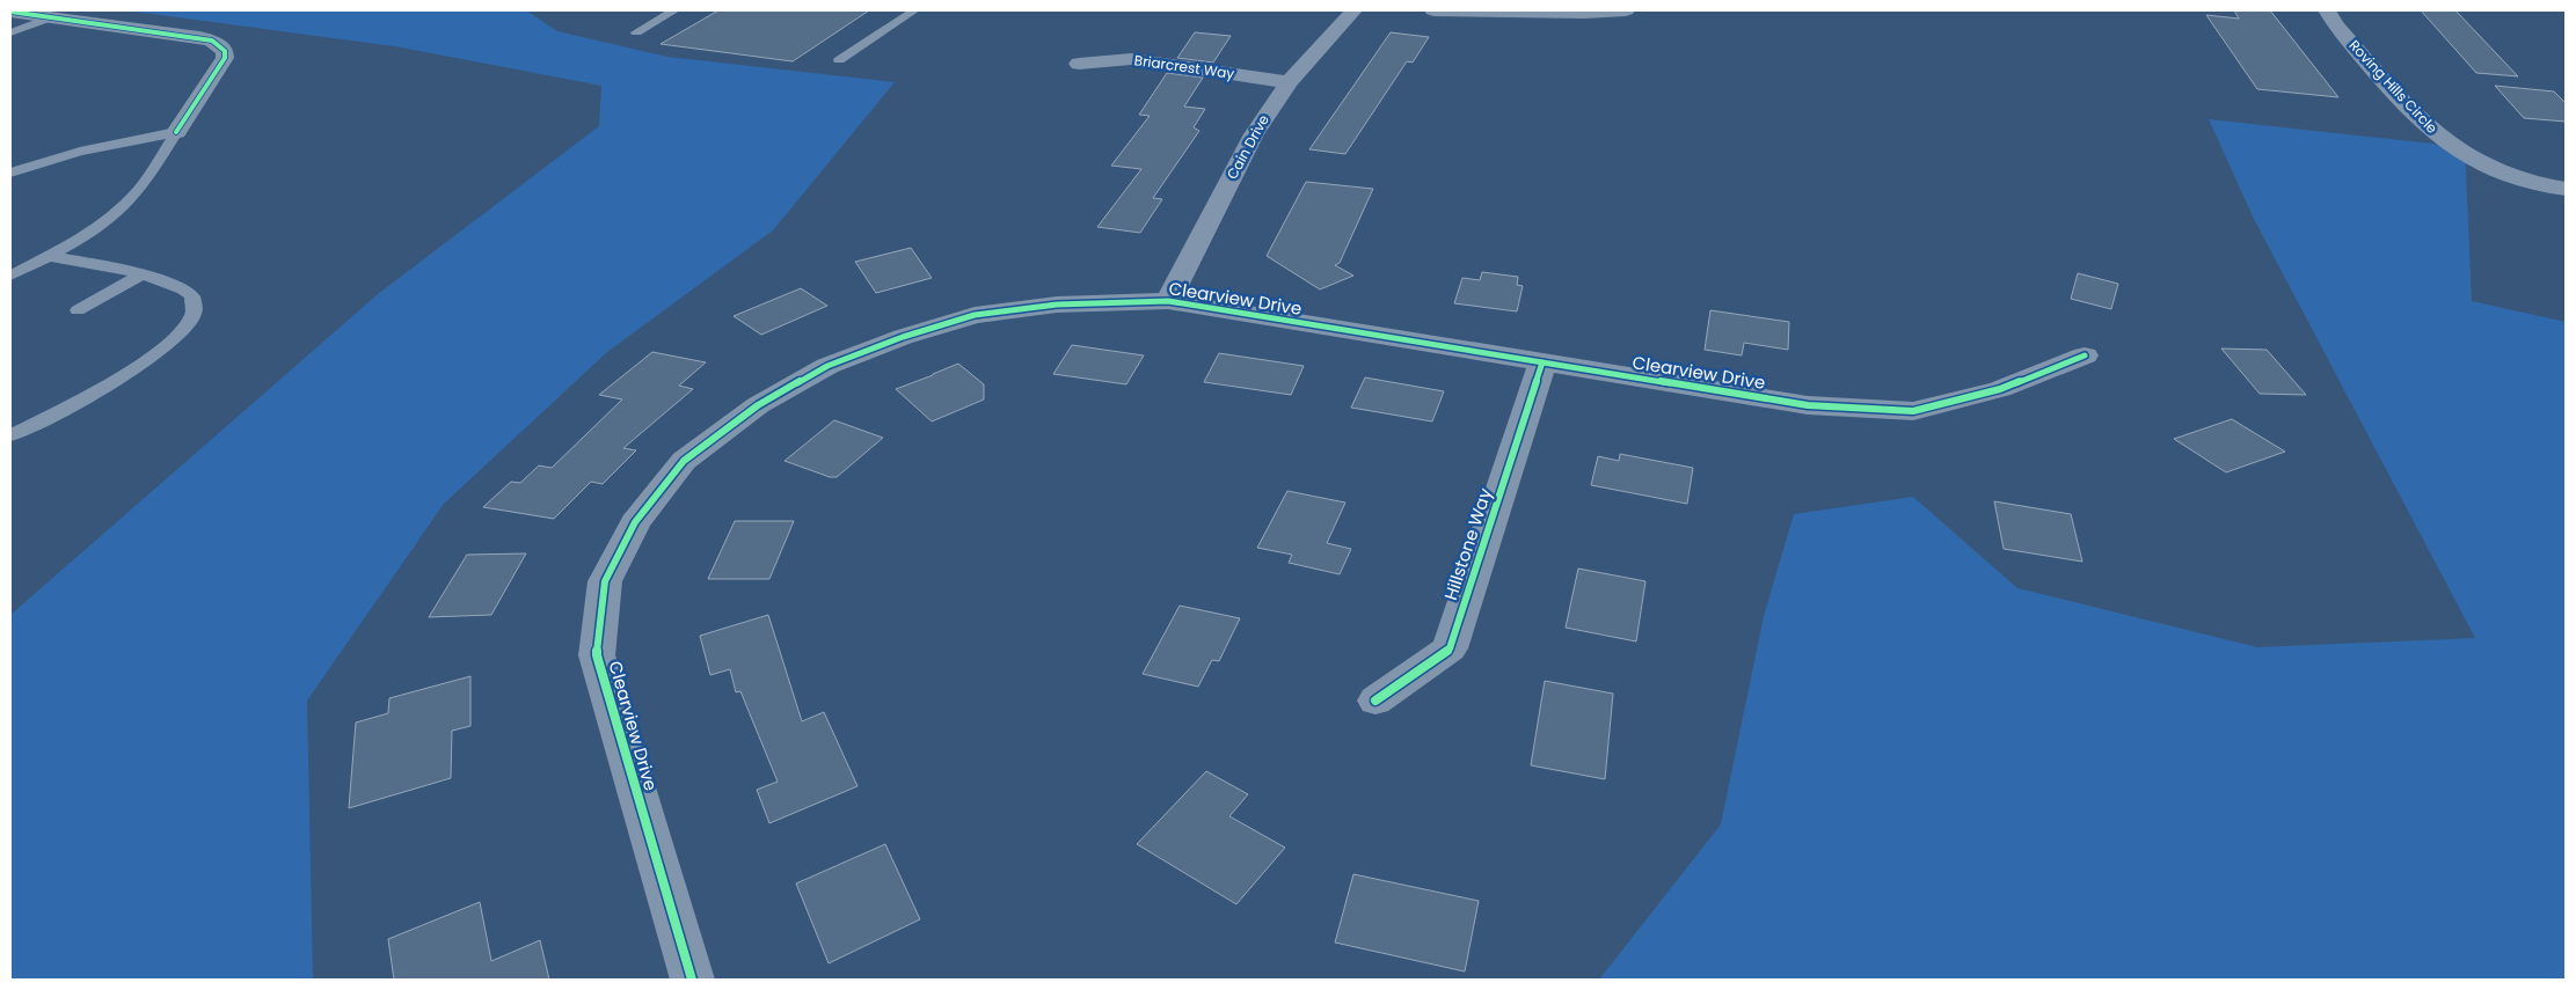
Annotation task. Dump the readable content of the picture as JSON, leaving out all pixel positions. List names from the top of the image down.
{
  "streets": {
    "street": [
      "Briarcrest Way",
      "Roving Hills Circle",
      "Cain Drive",
      "Clearview Drive",
      "Hillstone Way"
    ]
  },
  "crossings": [
    ["Briarcrest Way", "Cain Drive"],
    ["Cain Drive", "Clearview Drive"],
    ["Clearview Drive", "Hillstone Way"]
  ]
}
